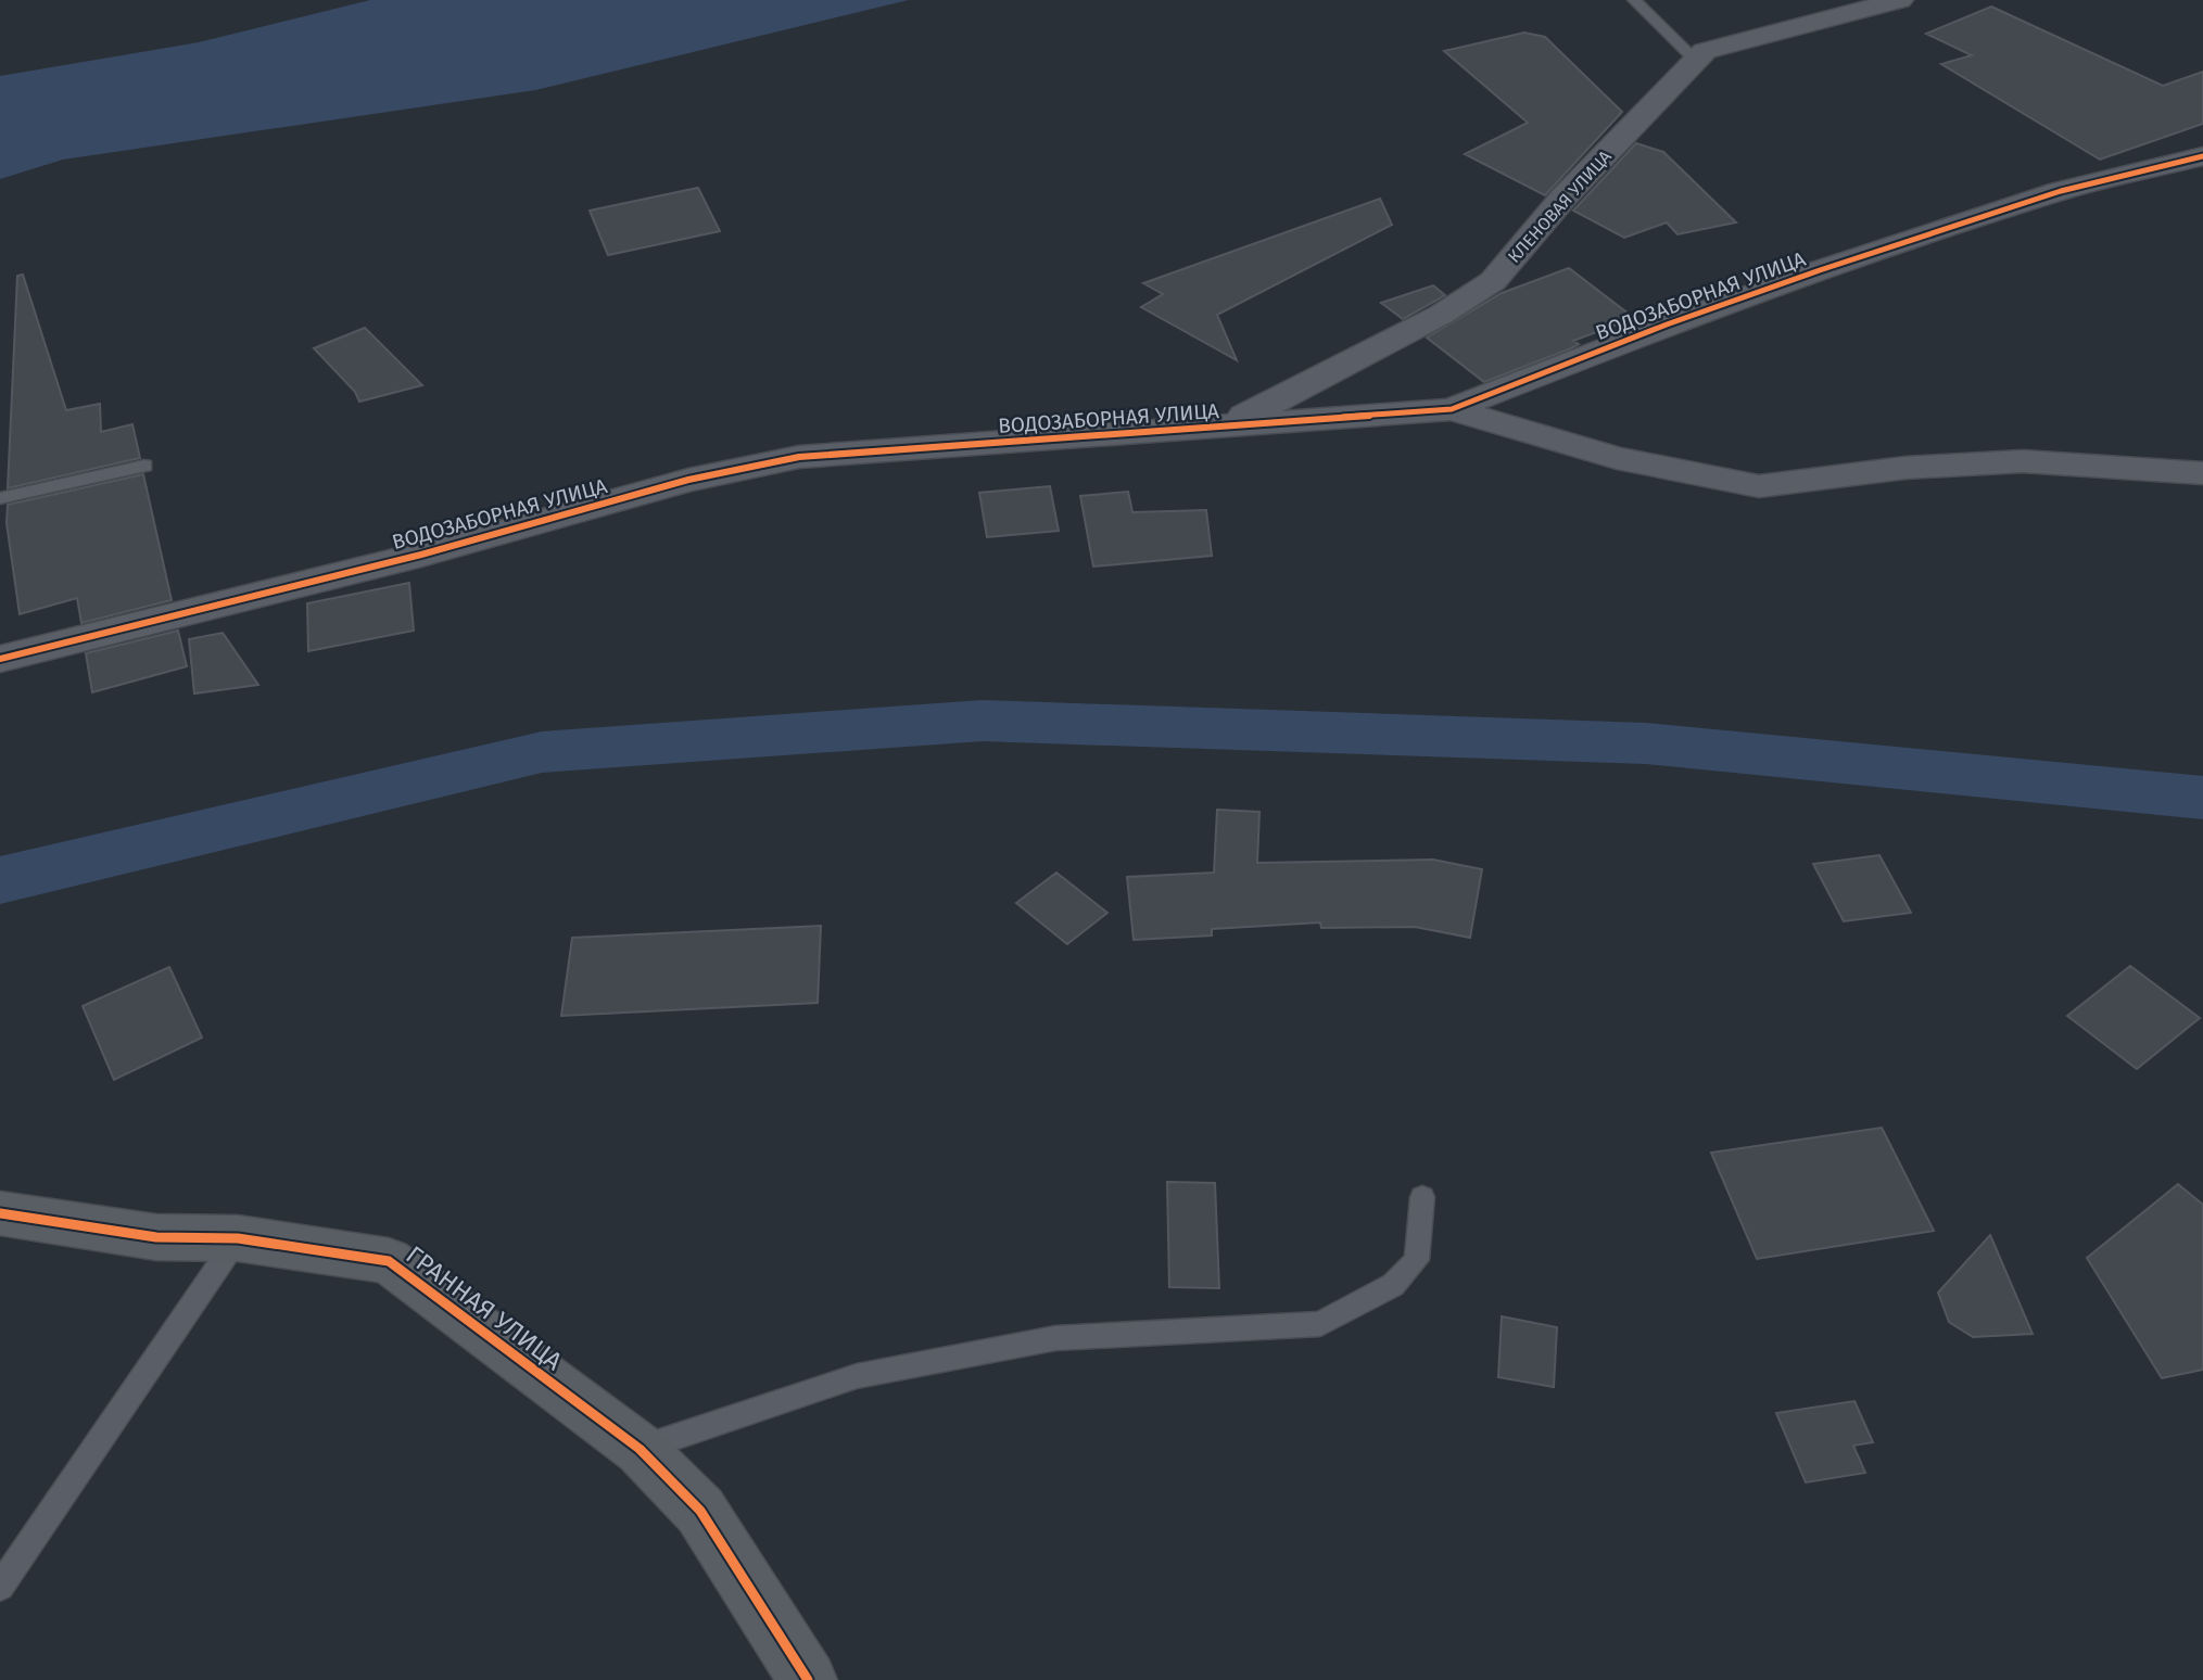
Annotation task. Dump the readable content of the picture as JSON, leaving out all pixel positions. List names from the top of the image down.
{
  "streets": {
    "street": ["КЛЕНОВАЯ УЛИЦА", "ВОДОЗАБОРНАЯ УЛИЦА", "ГРАННАЯ УЛИЦА"]
  },
  "crossings": [
    ["КЛЕНОВАЯ УЛИЦА", "ВОДОЗАБОРНАЯ УЛИЦА"]
  ]
}
